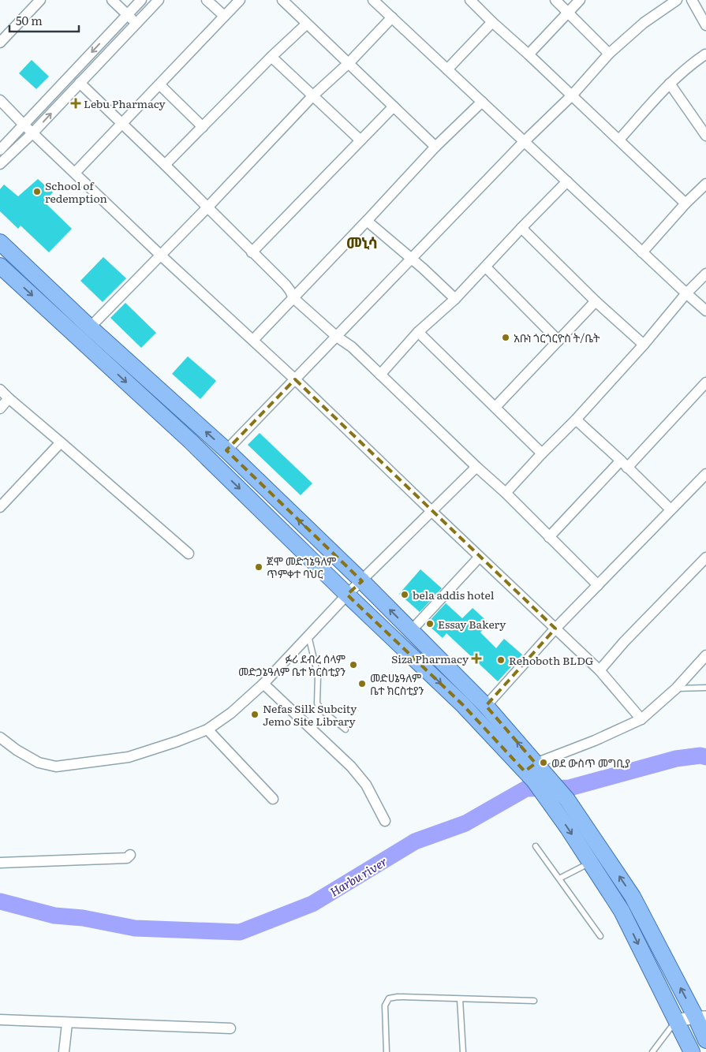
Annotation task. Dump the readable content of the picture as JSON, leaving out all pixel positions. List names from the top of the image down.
{
  "districts": ["መኒሳ"],
  "water": ["Harbu river"],
  "places": {
    "health": ["Lebu Pharmacy", "Siza Pharmacy"],
    "other": [
      "School of redemption",
      "አቡነ ጎርጎርዮስ ት/ቤት",
      "ጀሞ መድኀኔዓለም ጥምቀተ ባህር",
      "bela addis hotel",
      "Essay Bakery",
      "Rehoboth BLDG",
      "ፉሪ ደብረ ሰላም መድኃኔዓለም ቤተ ክርስቲያን",
      "መድሀኔዓለም ቤተ ክርስቲያን",
      "Nefas Silk Subcity Jemo Site Library",
      "ወደ ውስጥ መግቢያ"
    ]
  },
  "scale_bar": "50 m"
}
